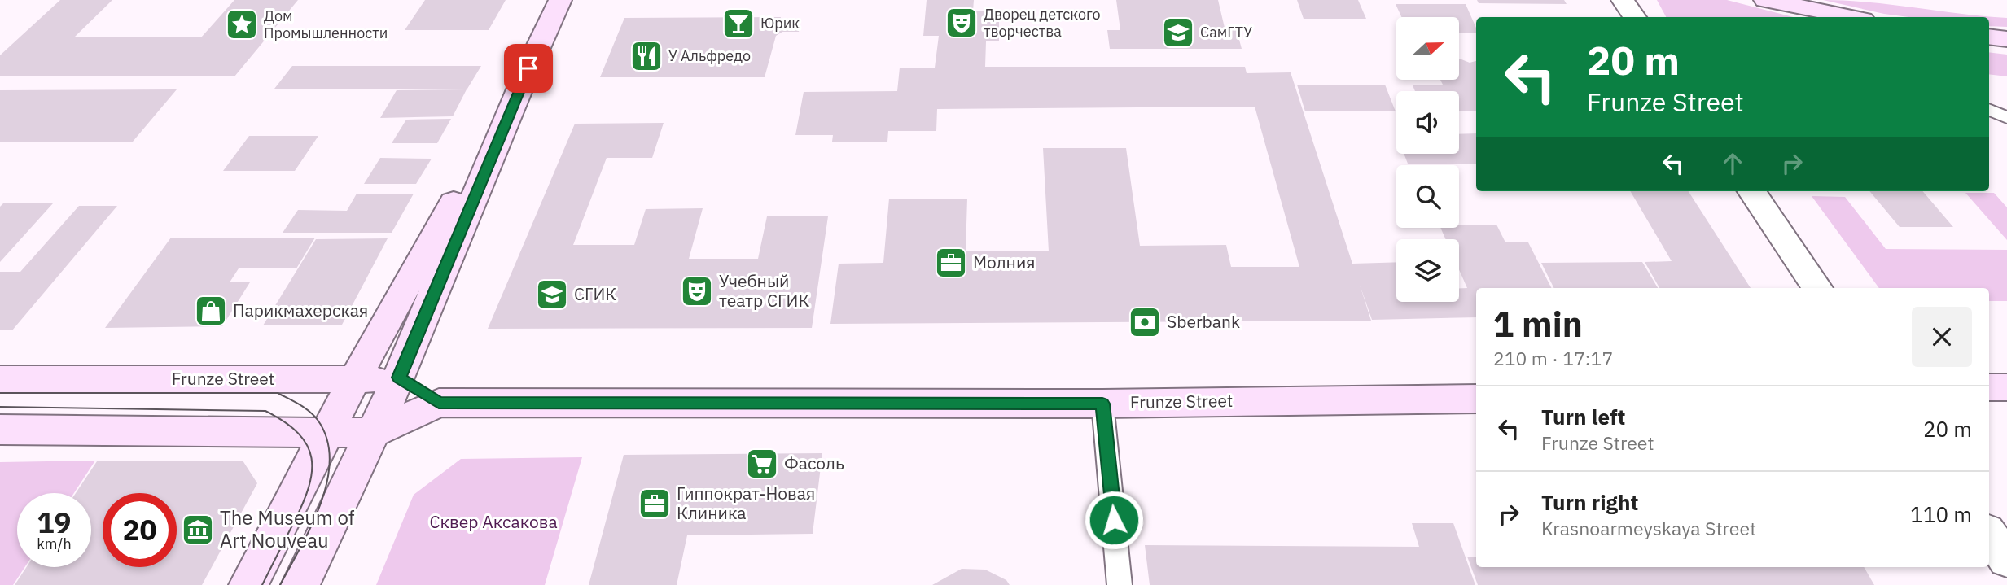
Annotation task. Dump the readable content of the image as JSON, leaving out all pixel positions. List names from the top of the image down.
{
  "streets": {
    "main road": ["Frunze Street"]
  },
  "parks": ["Сквер Аксакова"],
  "places": {
    "theatre": ["Дворец детского творчества", "Учебный театр СГИК"],
    "bar": ["Юрик"],
    "place": ["Дом Промышленности"],
    "school or university": ["СамГТУ", "СГИК"],
    "restaurant": ["У Альфредо"],
    "office": ["Молния", "Гиппократ-Новая Клиника"],
    "shop": ["Парикмахерская"],
    "bank": ["Sberbank"],
    "supermarket": ["Фасоль"],
    "museum": ["The Museum of Art Nouveau"]
  },
  "north": "right",
  "page": {
    "turn": ["20 m", "Frunze Street"],
    "heading": ["1 min", "210 m · 17:17"],
    "list": [
      {
        "name": "Turn left",
        "note": "Frunze Street",
        "value": "20 m"
      },
      {
        "name": "Turn right",
        "note": "Krasnoarmeyskaya Street",
        "value": "110 m"
      }
    ],
    "speed": "19 km/h",
    "limit": "20"
  }
}
